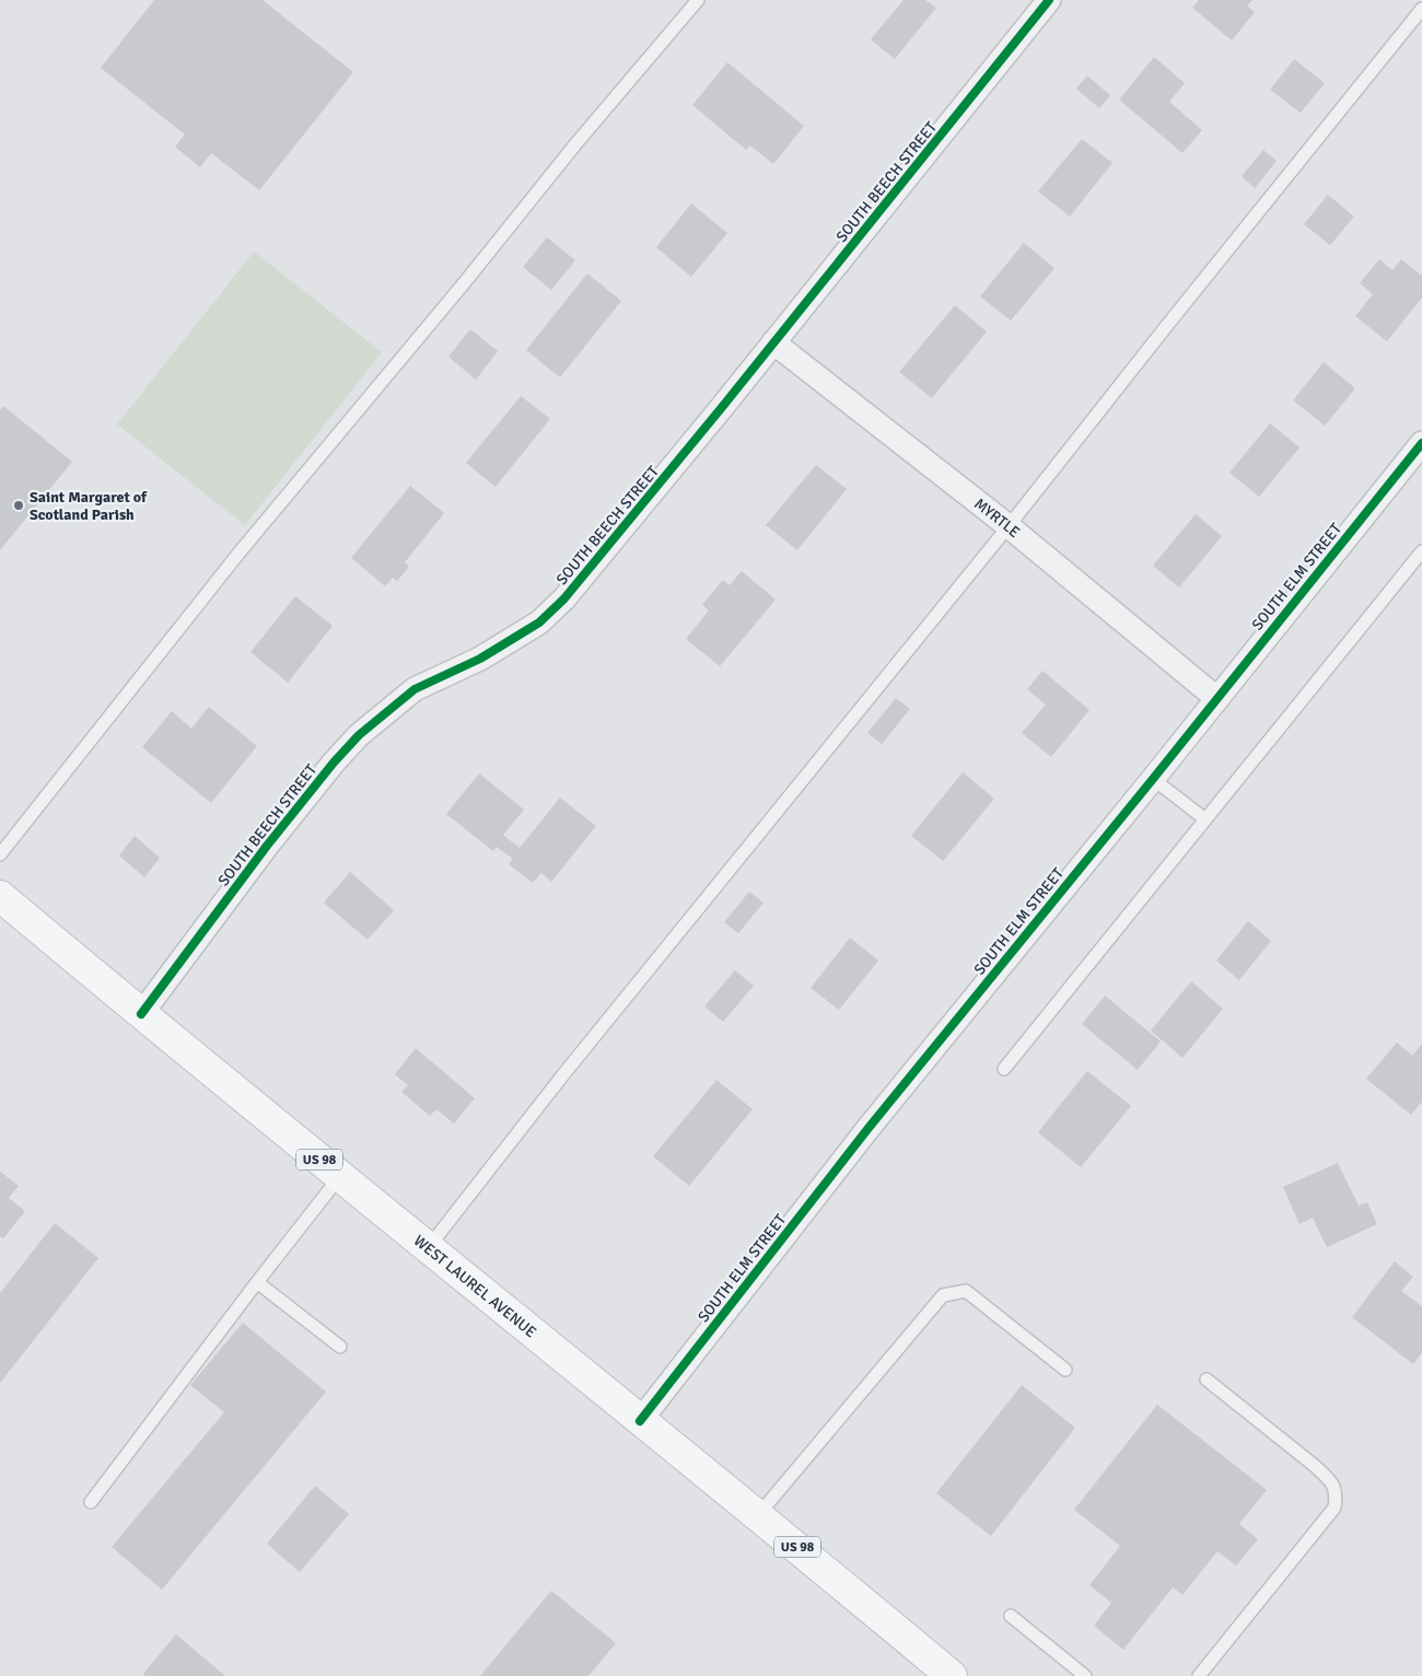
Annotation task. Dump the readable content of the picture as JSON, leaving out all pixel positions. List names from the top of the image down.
{
  "streets": {
    "main road": ["US 98", "WEST LAUREL AVENUE"],
    "street": ["SOUTH BEECH STREET", "MYRTLE", "SOUTH ELM STREET"]
  },
  "crossings": [
    ["SOUTH BEECH STREET", "MYRTLE"],
    ["SOUTH BEECH STREET", "WEST LAUREL AVENUE"],
    ["MYRTLE", "SOUTH ELM STREET"],
    ["SOUTH ELM STREET", "WEST LAUREL AVENUE"]
  ],
  "places": ["Saint Margaret of Scotland Parish"]
}
